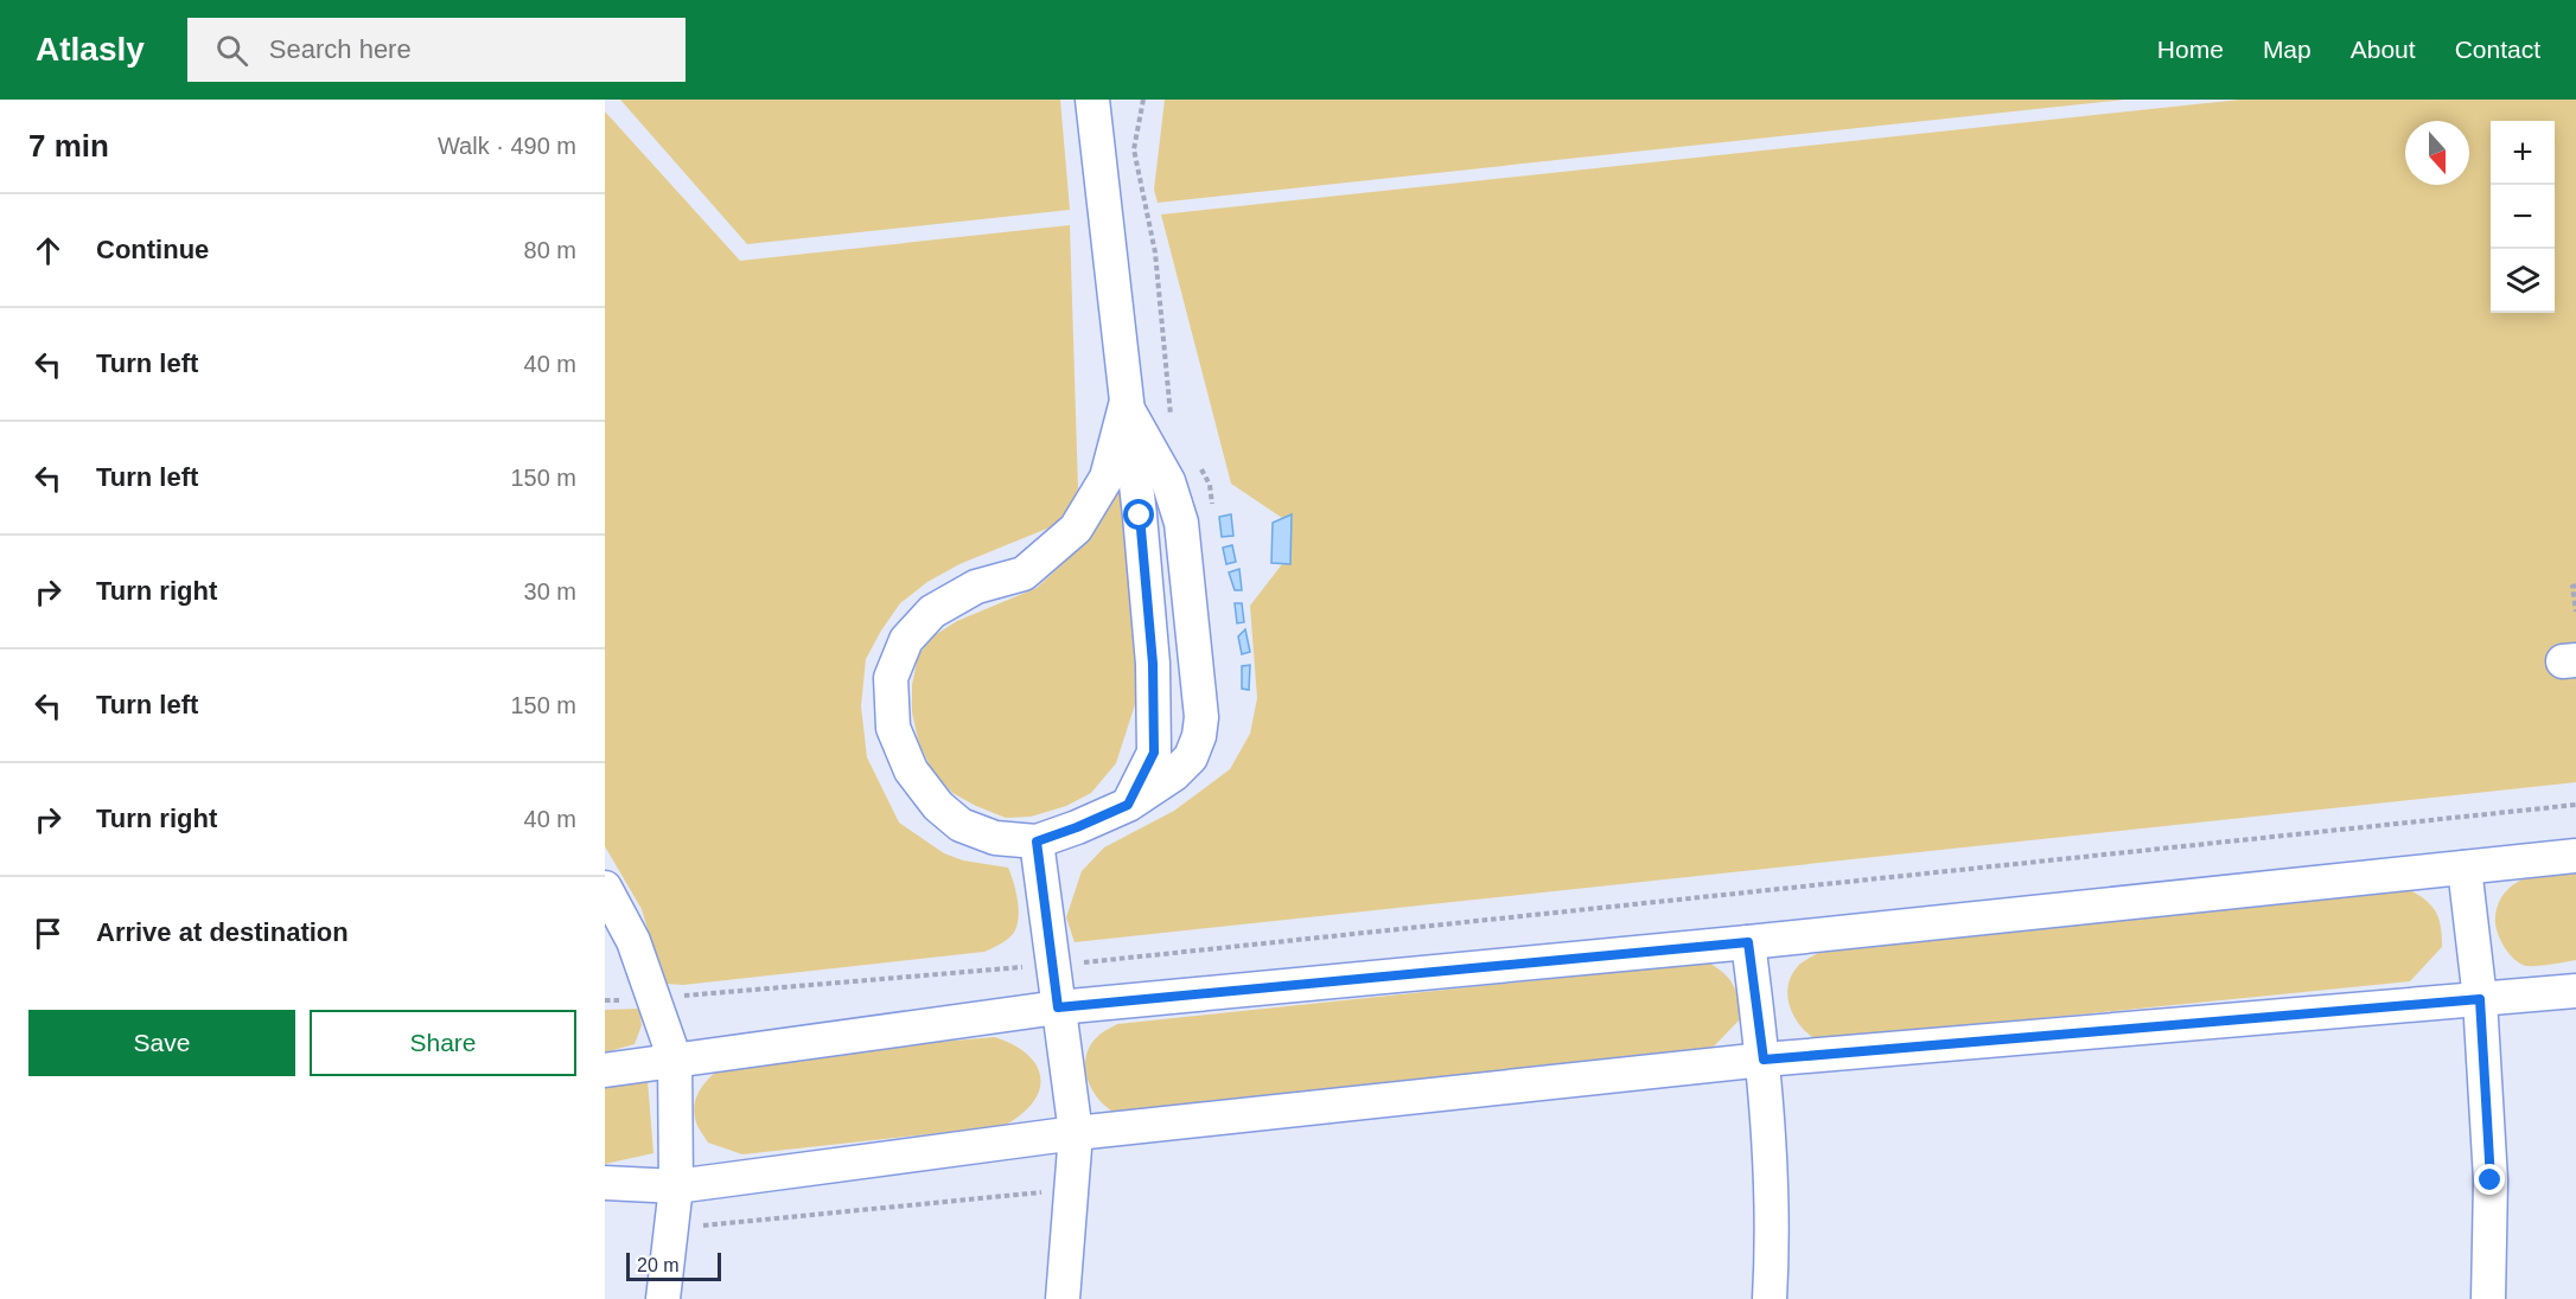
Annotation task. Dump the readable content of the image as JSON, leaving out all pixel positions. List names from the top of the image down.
{
  "scale_bar": "20 m",
  "north": "bottom",
  "page": {
    "header": "Atlasly",
    "search": "Search here",
    "nav": [
      "Home",
      "Map",
      "About",
      "Contact"
    ],
    "heading": ["7 min", "Walk · 490 m"],
    "map_buttons": ["+", "−"],
    "list": [
      ["Continue", "80 m"],
      ["Turn left", "40 m"],
      ["Turn left", "150 m"],
      ["Turn right", "30 m"],
      ["Turn left", "150 m"],
      ["Turn right", "40 m"],
      "Arrive at destination"
    ],
    "buttons": ["Save", "Share"],
    "scale": "20 m"
  }
}
